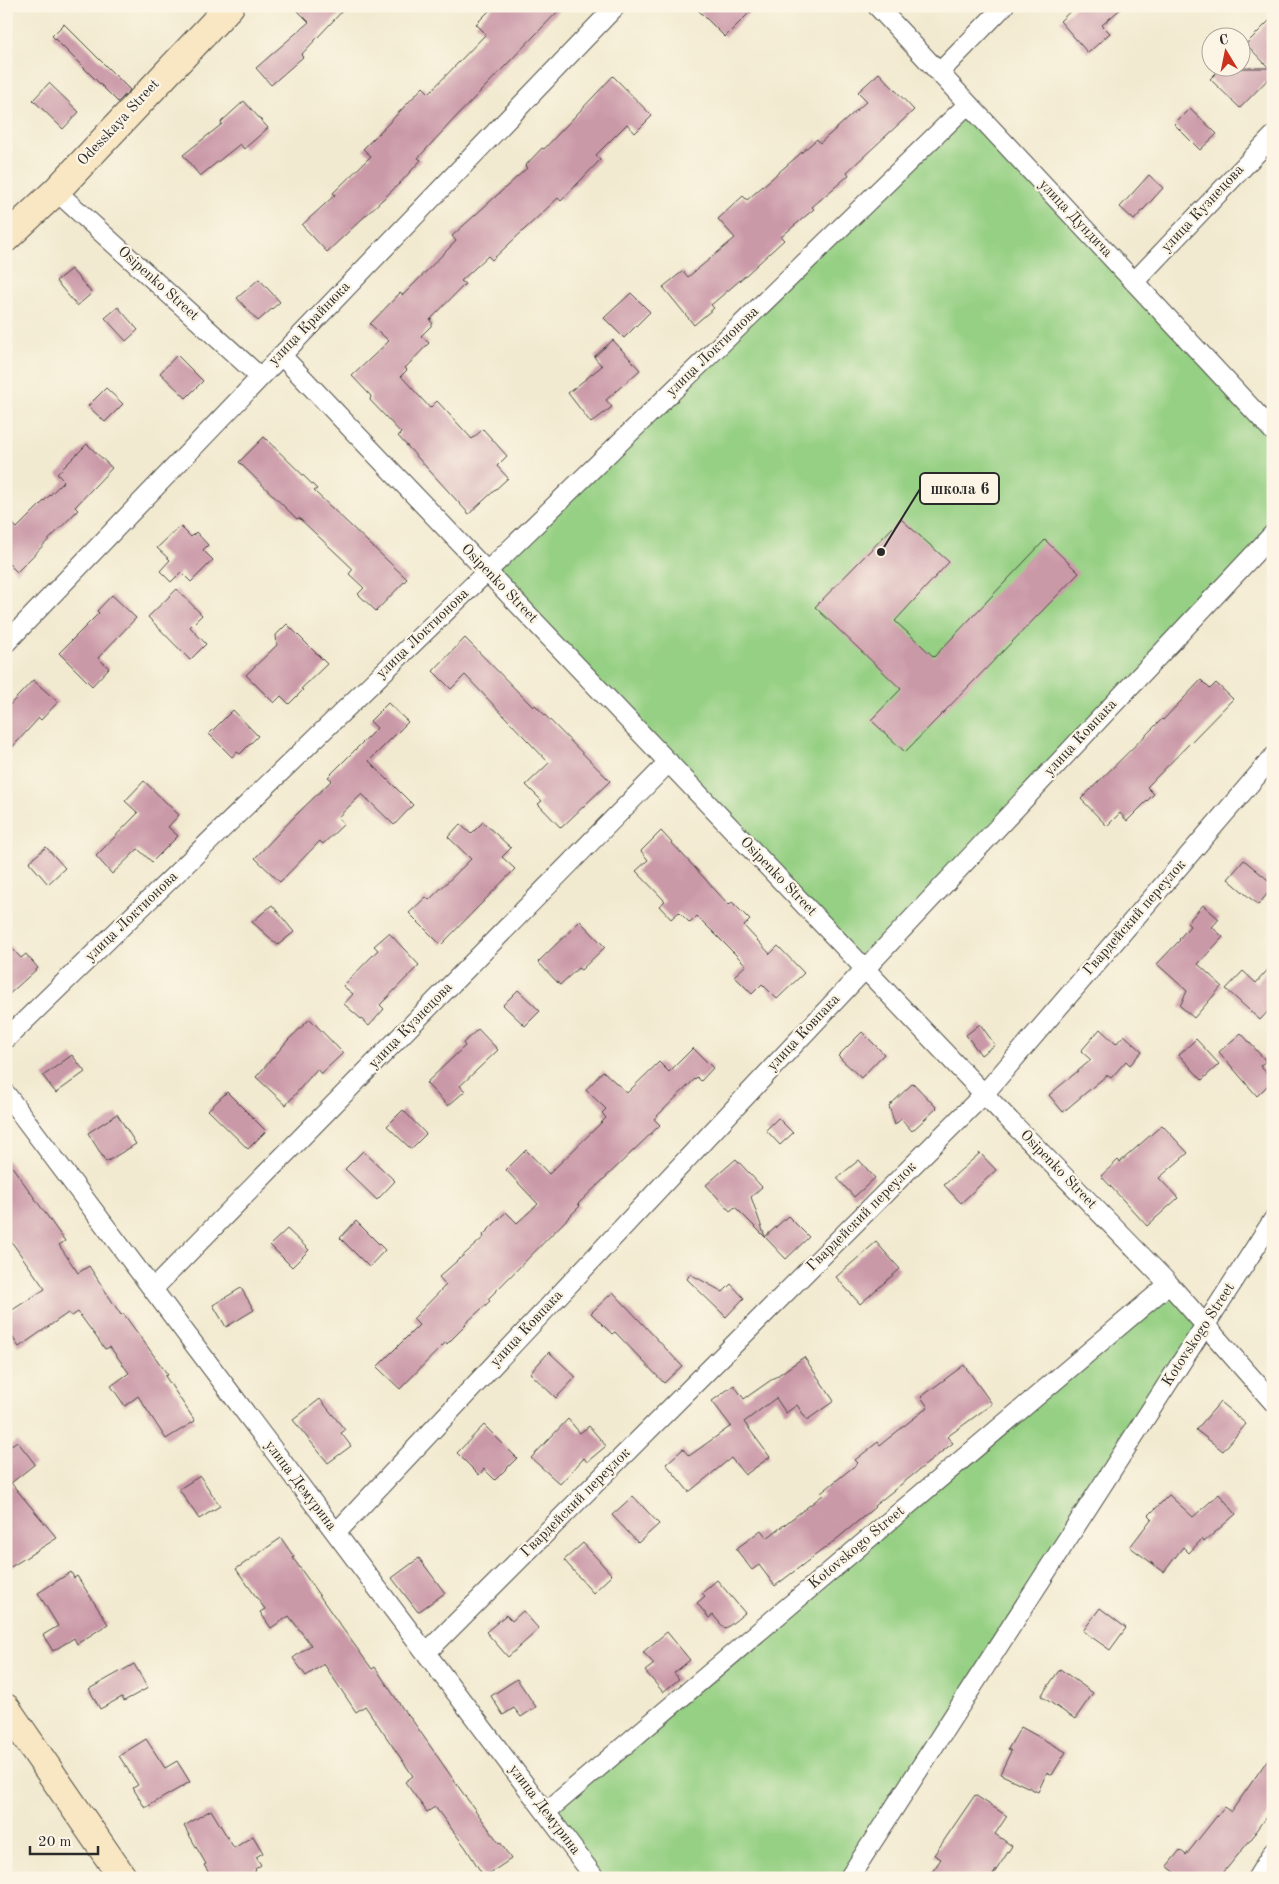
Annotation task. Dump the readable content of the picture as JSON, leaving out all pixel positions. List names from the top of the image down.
{
  "streets": {
    "main road": ["Odesskaya Street"],
    "street": [
      "улица Кузнецова",
      "улица Дундича",
      "Osipenko Street",
      "улица Крайнюка",
      "улица Локтионова",
      "улица Ковпака",
      "Гвардейский переулок",
      "Kotovskogo Street",
      "улица Демурина"
    ]
  },
  "crossings": [
    ["Odesskaya Street", "Osipenko Street"],
    ["улица Кузнецова", "улица Дундича"],
    ["улица Кузнецова", "Osipenko Street"],
    ["улица Кузнецова", "улица Демурина"],
    ["улица Дундича", "улица Локтионова"],
    ["Osipenko Street", "улица Крайнюка"],
    ["Osipenko Street", "улица Локтионова"],
    ["Osipenko Street", "улица Ковпака"],
    ["Osipenko Street", "Гвардейский переулок"],
    ["Osipenko Street", "Kotovskogo Street"],
    ["улица Ковпака", "улица Демурина"],
    ["Гвардейский переулок", "улица Демурина"],
    ["Kotovskogo Street", "улица Демурина"]
  ],
  "places": ["школа 6"],
  "scale_bar": "20 m",
  "north": "top"
}
